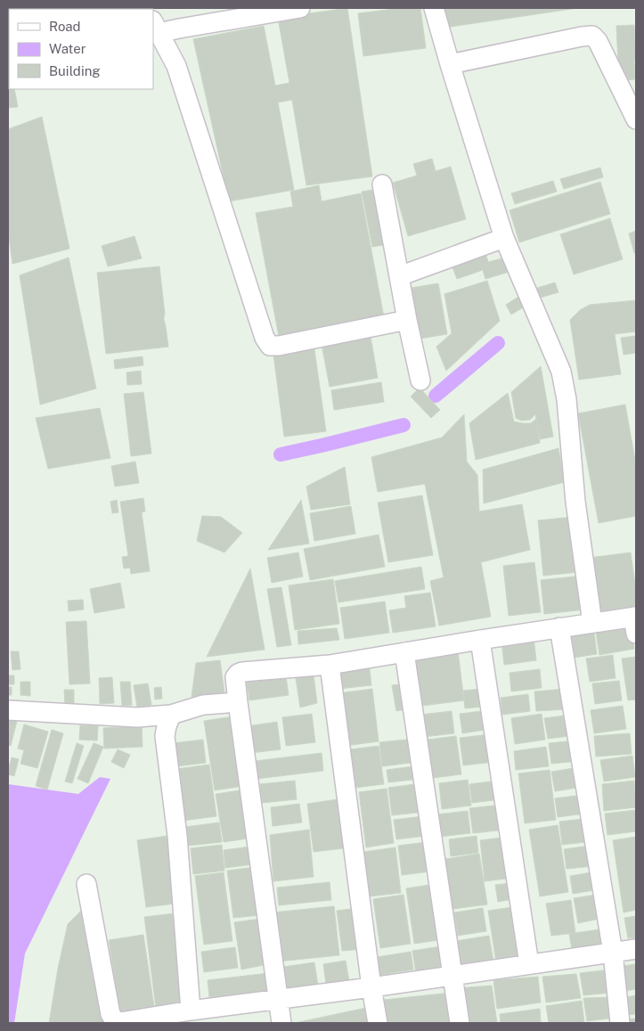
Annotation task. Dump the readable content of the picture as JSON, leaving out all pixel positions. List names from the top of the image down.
{
  "legend": ["Road", "Water", "Building"]
}
